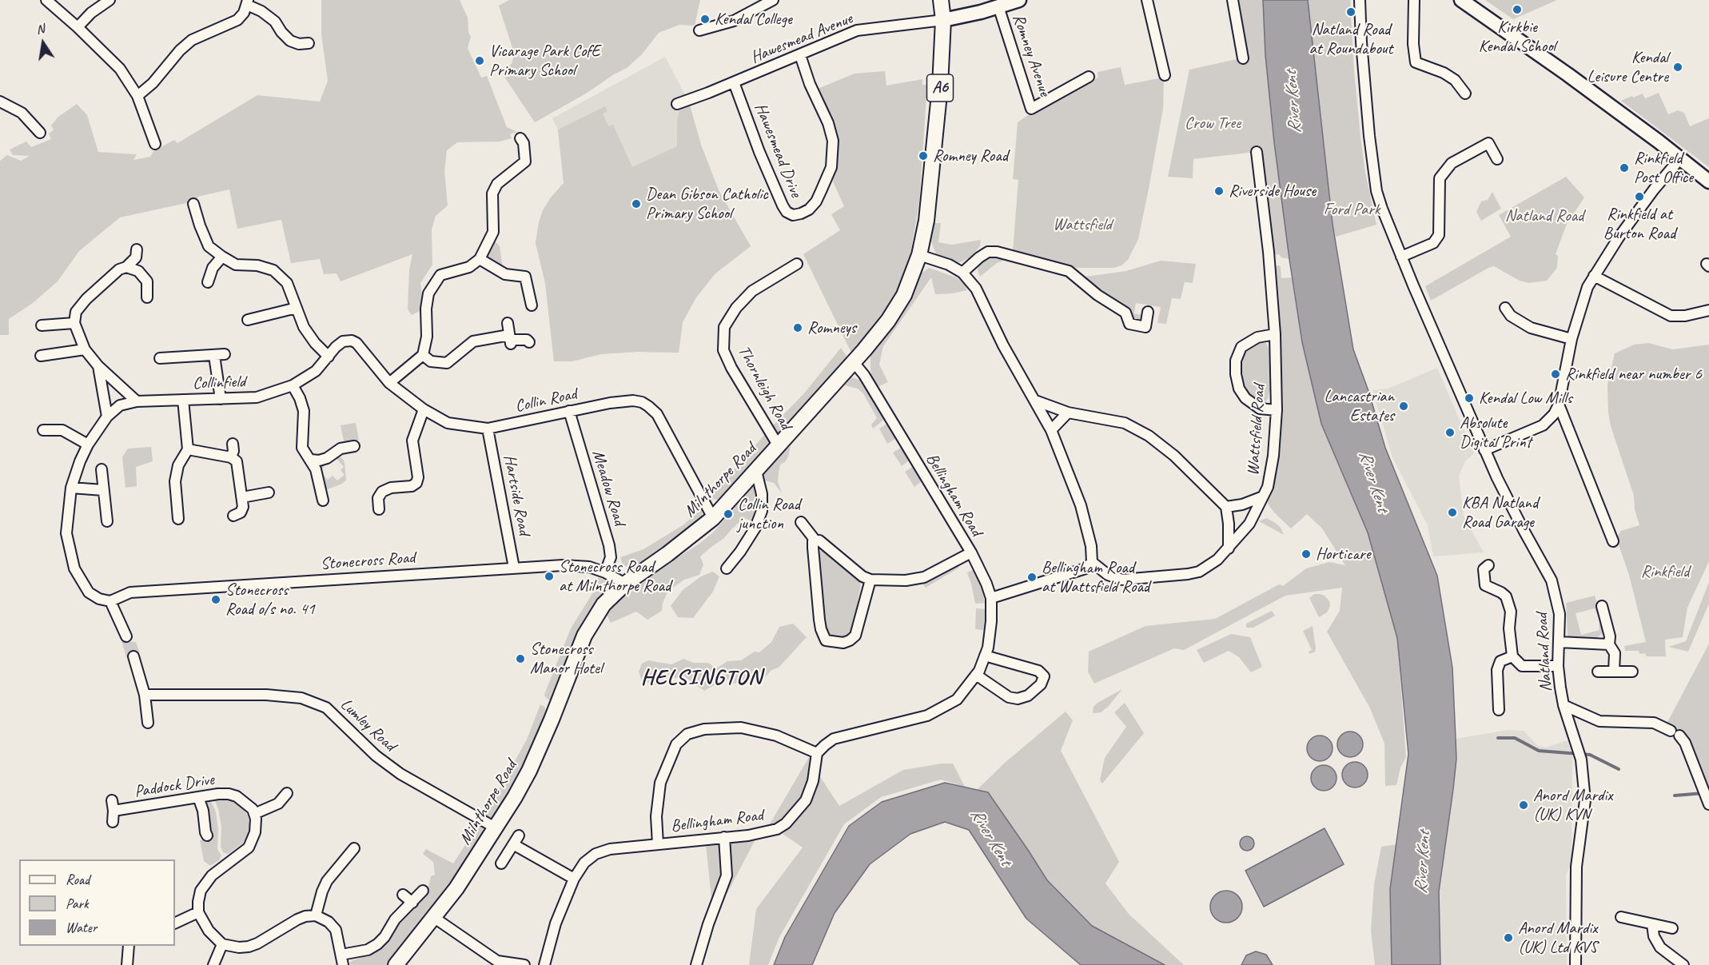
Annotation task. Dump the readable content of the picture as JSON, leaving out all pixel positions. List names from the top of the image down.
{
  "streets": {
    "highway": ["A6", "Milnthorpe Road"],
    "street": [
      "Hawesmead Avenue",
      "Romney Avenue",
      "Hawesmead Drive",
      "Collinfield",
      "Thornleigh Road",
      "Collin Road",
      "Wattsfield Road",
      "Meadow Road",
      "Hartside Road",
      "Bellingham Road",
      "Stonecross Road",
      "Natland Road",
      "Lumley Road",
      "Paddock Drive"
    ]
  },
  "crossings": [
    ["Hawesmead Avenue", "Hawesmead Drive"],
    ["Hawesmead Avenue", "Milnthorpe Road"],
    ["Collinfield", "Collin Road"],
    ["Collinfield", "Stonecross Road"],
    ["Thornleigh Road", "Milnthorpe Road"],
    ["Collin Road", "Milnthorpe Road"],
    ["Collin Road", "Meadow Road"],
    ["Collin Road", "Hartside Road"],
    ["Milnthorpe Road", "Bellingham Road"],
    ["Milnthorpe Road", "Stonecross Road"],
    ["Milnthorpe Road", "Lumley Road"],
    ["Meadow Road", "Stonecross Road"],
    ["Hartside Road", "Stonecross Road"]
  ],
  "districts": ["HELSINGTON"],
  "water": ["River Kent"],
  "parks": [
    "Crow Tree",
    "Ford Park",
    "Natland Road",
    "Wattsfield",
    "Rinkfield"
  ],
  "places": [
    "Kirkbie Kendal School",
    "Natland Road at Roundabout",
    "Kendal College",
    "Vicarage Park CofE Primary School",
    "Kendal Leisure Centre",
    "Romney Road",
    "Rinkfield Post Office",
    "Riverside House",
    "Rinkfield at Burton Road",
    "Dean Gibson Catholic Primary School",
    "Romneys",
    "Rinkfield near number 6",
    "Kendal Low Mills",
    "Lancastrian Estates",
    "Absolute Digital Print",
    "KBA Natland Road Garage",
    "Collin Road junction",
    "Horticare",
    "Stonecross Road at Milnthorpe Road",
    "Bellingham Road at Wattsfield Road",
    "Stonecross Road o/s no. 41",
    "Stonecross Manor Hotel",
    "Anord Mardix (UK) KVN",
    "Anord Mardix (UK) Ltd KVS"
  ],
  "legend": ["Road", "Park", "Water"],
  "north": "top"
}
